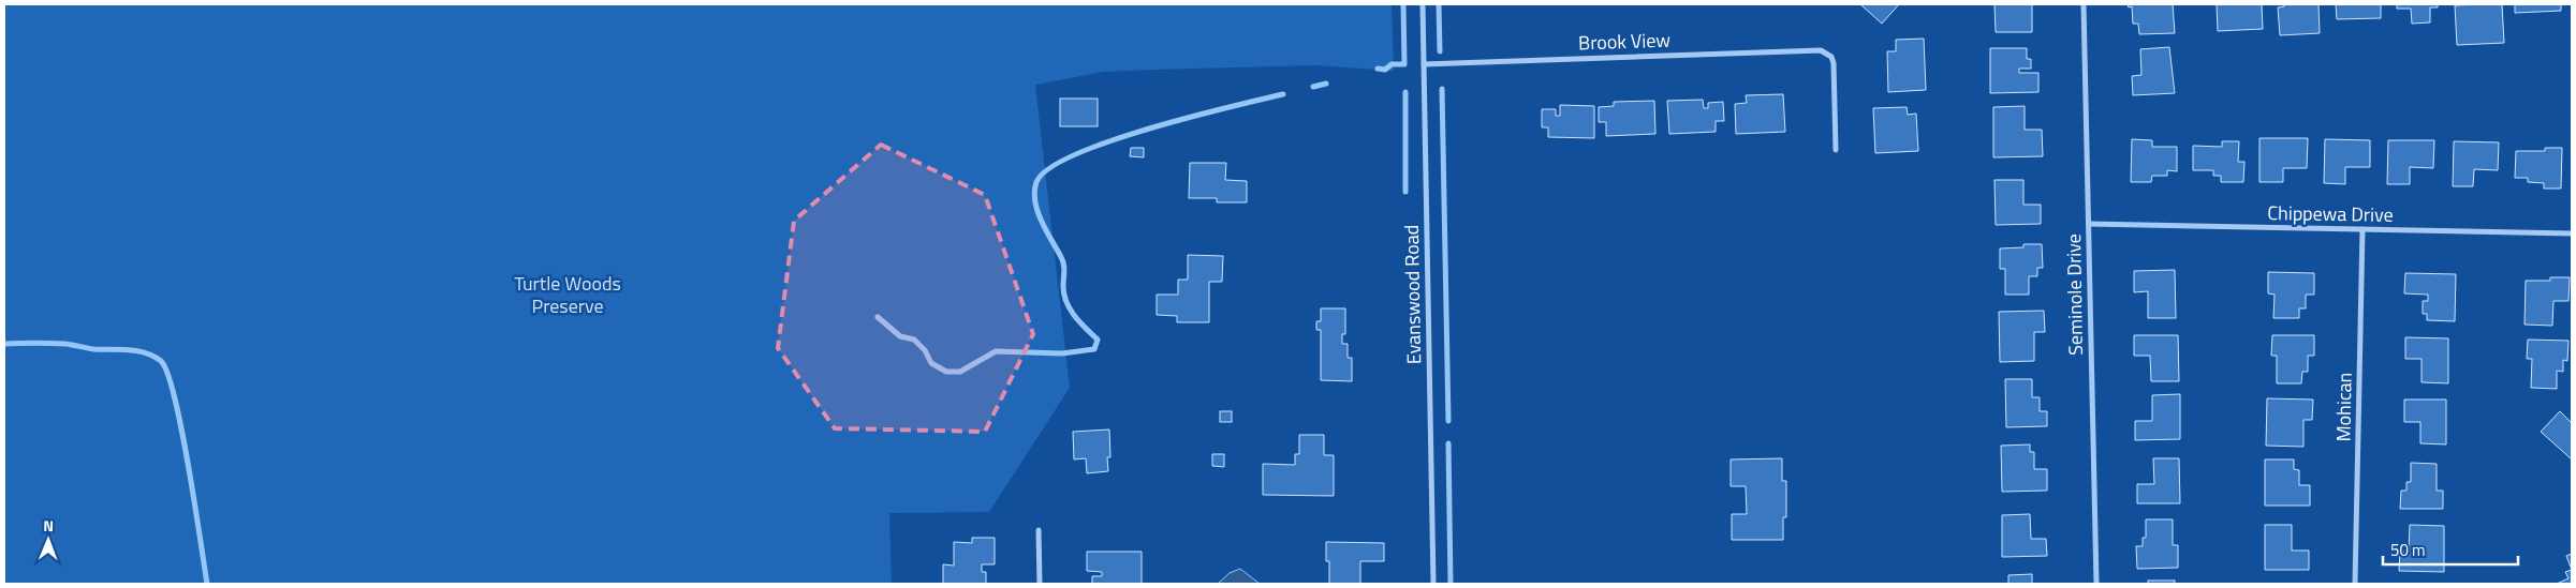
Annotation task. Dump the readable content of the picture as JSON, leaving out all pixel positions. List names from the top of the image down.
{
  "streets": {
    "street": [
      "Brook View",
      "Chippewa Drive",
      "Evanswood Road",
      "Seminole Drive",
      "Mohican"
    ]
  },
  "crossings": [
    ["Brook View", "Evanswood Road"],
    ["Chippewa Drive", "Seminole Drive"],
    ["Chippewa Drive", "Mohican"]
  ],
  "parks": ["Turtle Woods Preserve"],
  "scale_bar": "50 m",
  "north": "top"
}
